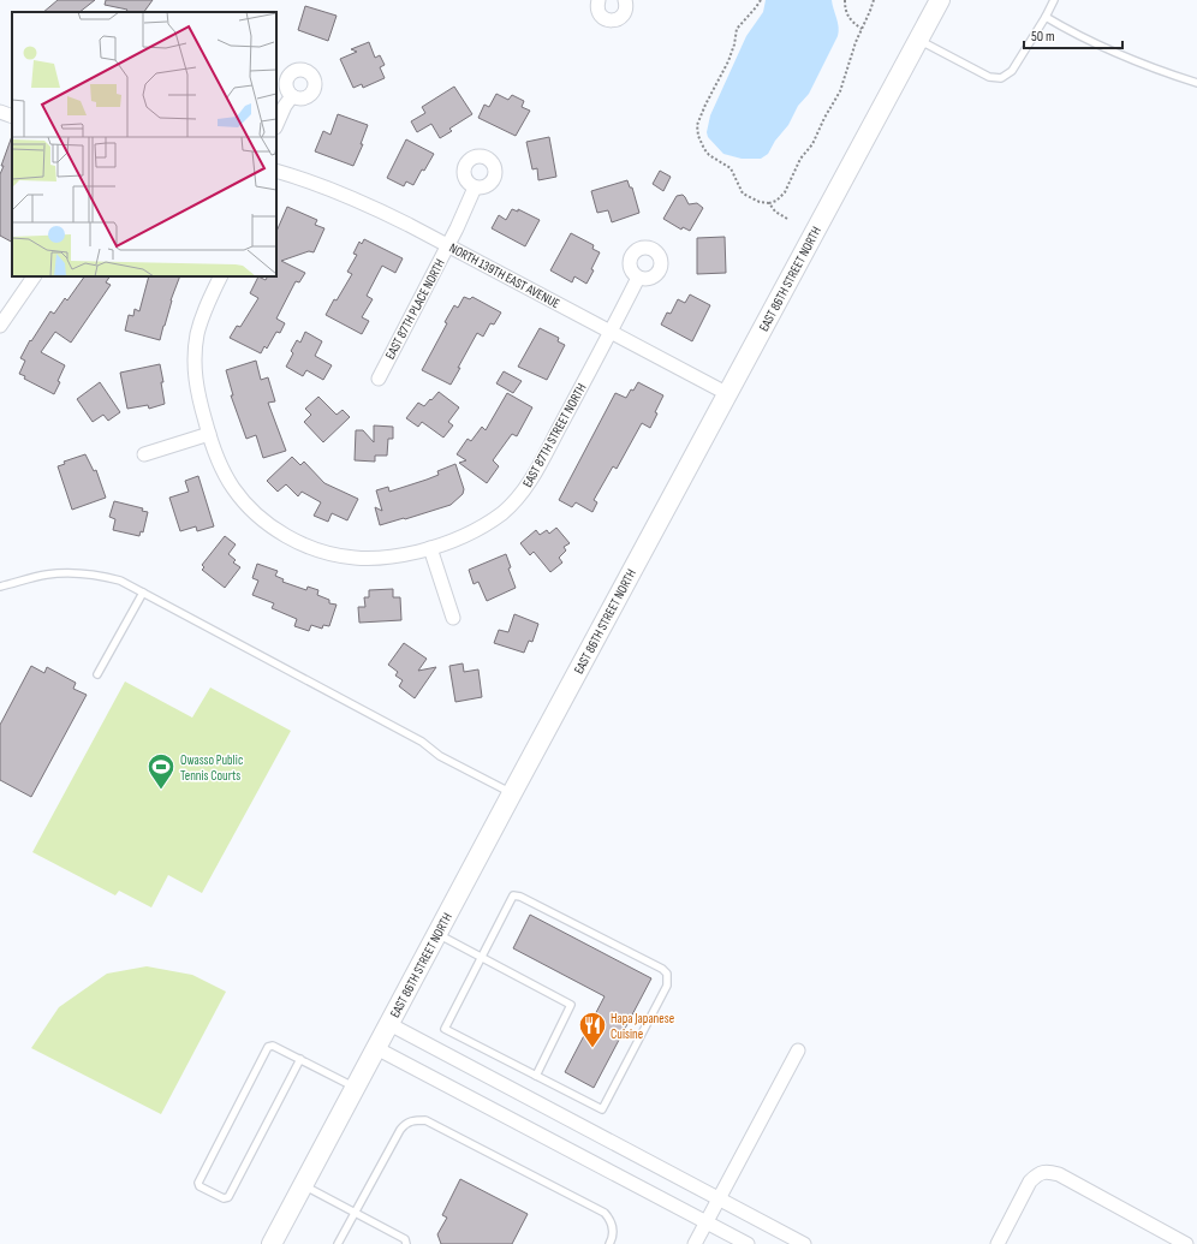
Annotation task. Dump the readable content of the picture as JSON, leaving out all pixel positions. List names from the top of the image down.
{
  "streets": {
    "main road": ["EAST 86TH STREET NORTH"],
    "street": ["NORTH 139TH EAST AVENUE", "EAST 87TH PLACE NORTH", "EAST 87TH STREET NORTH"]
  },
  "crossings": [
    ["NORTH 139TH EAST AVENUE", "EAST 86TH STREET NORTH"],
    ["NORTH 139TH EAST AVENUE", "EAST 87TH PLACE NORTH"],
    ["NORTH 139TH EAST AVENUE", "EAST 87TH STREET NORTH"]
  ],
  "places": {
    "sports": ["Owasso Public Tennis Courts"],
    "restaurant": ["Hapa Japanese Cuisine"]
  },
  "scale_bar": "50 m"
}
